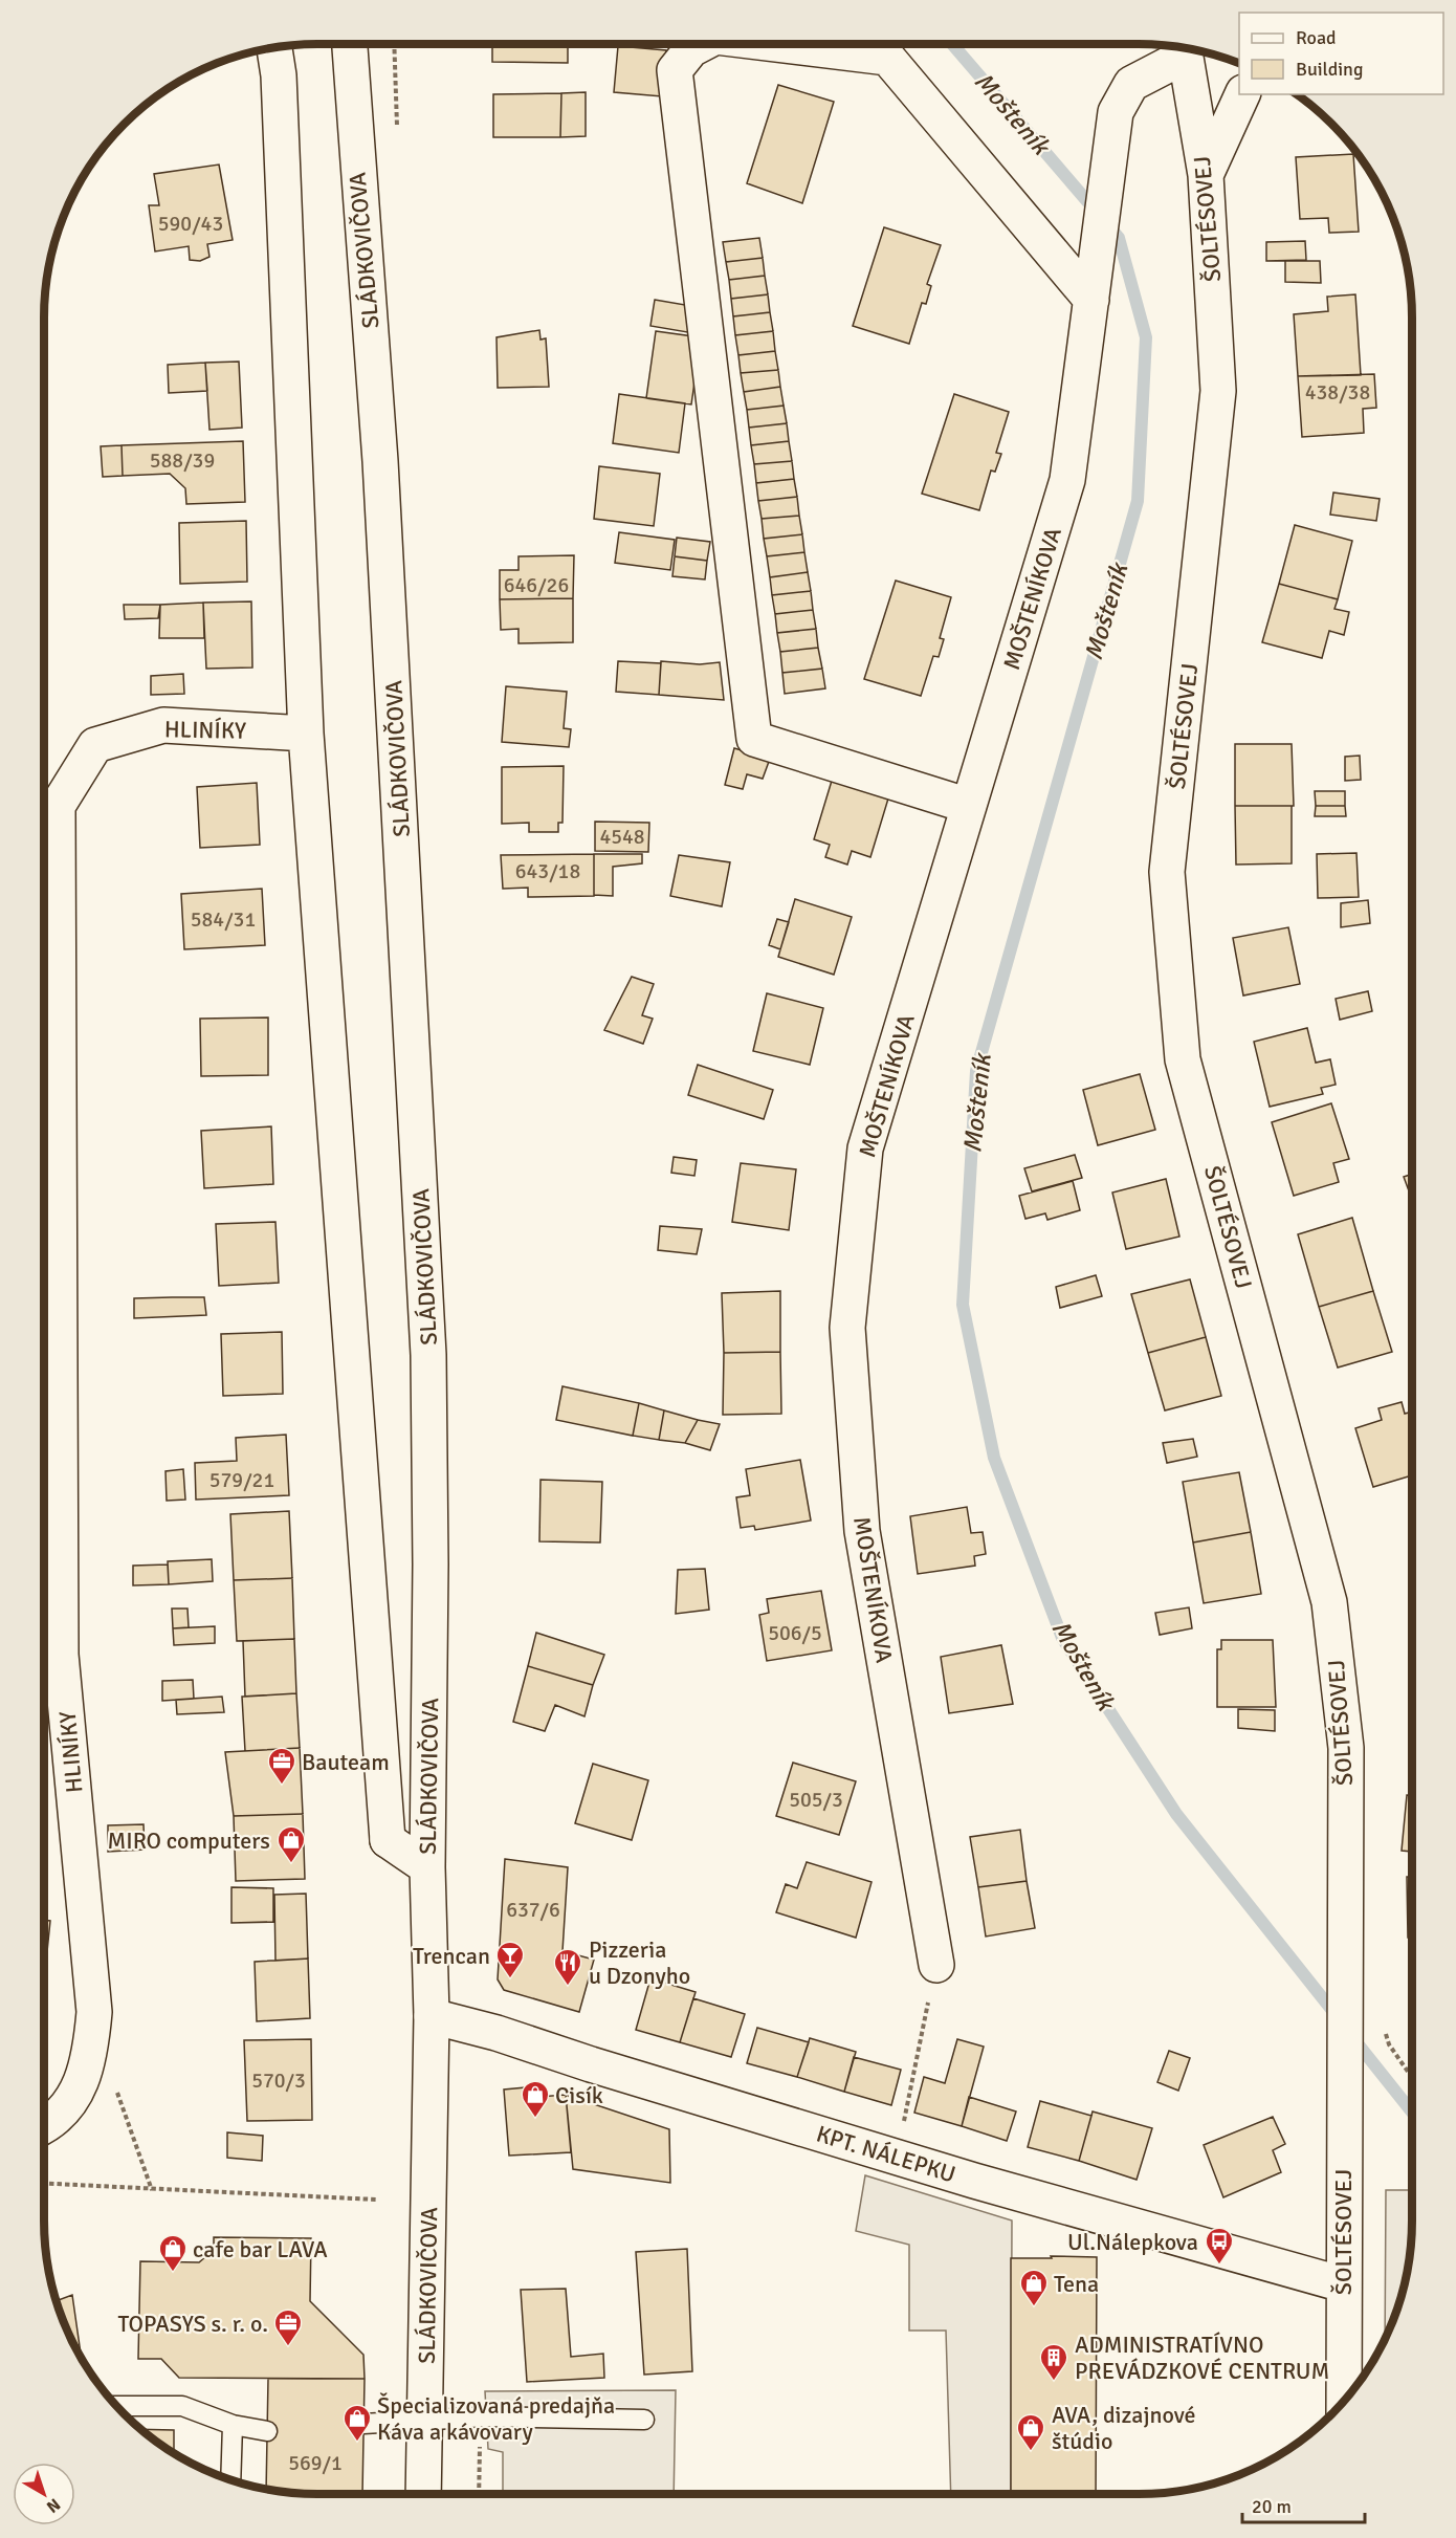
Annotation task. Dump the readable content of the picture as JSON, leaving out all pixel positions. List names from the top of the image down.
{
  "streets": {
    "street": [
      "ŠOLTÉSOVEJ",
      "SLÁDKOVIČOVA",
      "MOŠTENÍKOVA",
      "HLINÍKY",
      "KPT. NÁLEPKU"
    ]
  },
  "crossings": [
    ["ŠOLTÉSOVEJ", "KPT. NÁLEPKU"],
    ["SLÁDKOVIČOVA", "HLINÍKY"],
    ["SLÁDKOVIČOVA", "KPT. NÁLEPKU"]
  ],
  "water": ["Mošteník"],
  "places": {
    "office": ["Bauteam", "TOPASYS s. r. o."],
    "shop": [
      "MIRO computers",
      "Cisík",
      "cafe bar LAVA",
      "Tena",
      "Špecializovaná predajňa Káva a kávovary",
      "AVA, dizajnové štúdio"
    ],
    "bar": ["Trencan"],
    "restaurant": ["Pizzeria u Dzonyho"],
    "bus stop": ["Ul.Nálepkova"],
    "building": ["ADMINISTRATÍVNO PREVÁDZKOVÉ CENTRUM"]
  },
  "house_numbers": [
    "590/43",
    "438/38",
    "588/39",
    "646/26",
    "4548",
    "643/18",
    "584/31",
    "579/21",
    "506/5",
    "505/3",
    "637/6",
    "570/3",
    "569/1"
  ],
  "legend": ["Road", "Building"],
  "scale_bar": "20 m",
  "north": "bottom right"
}
